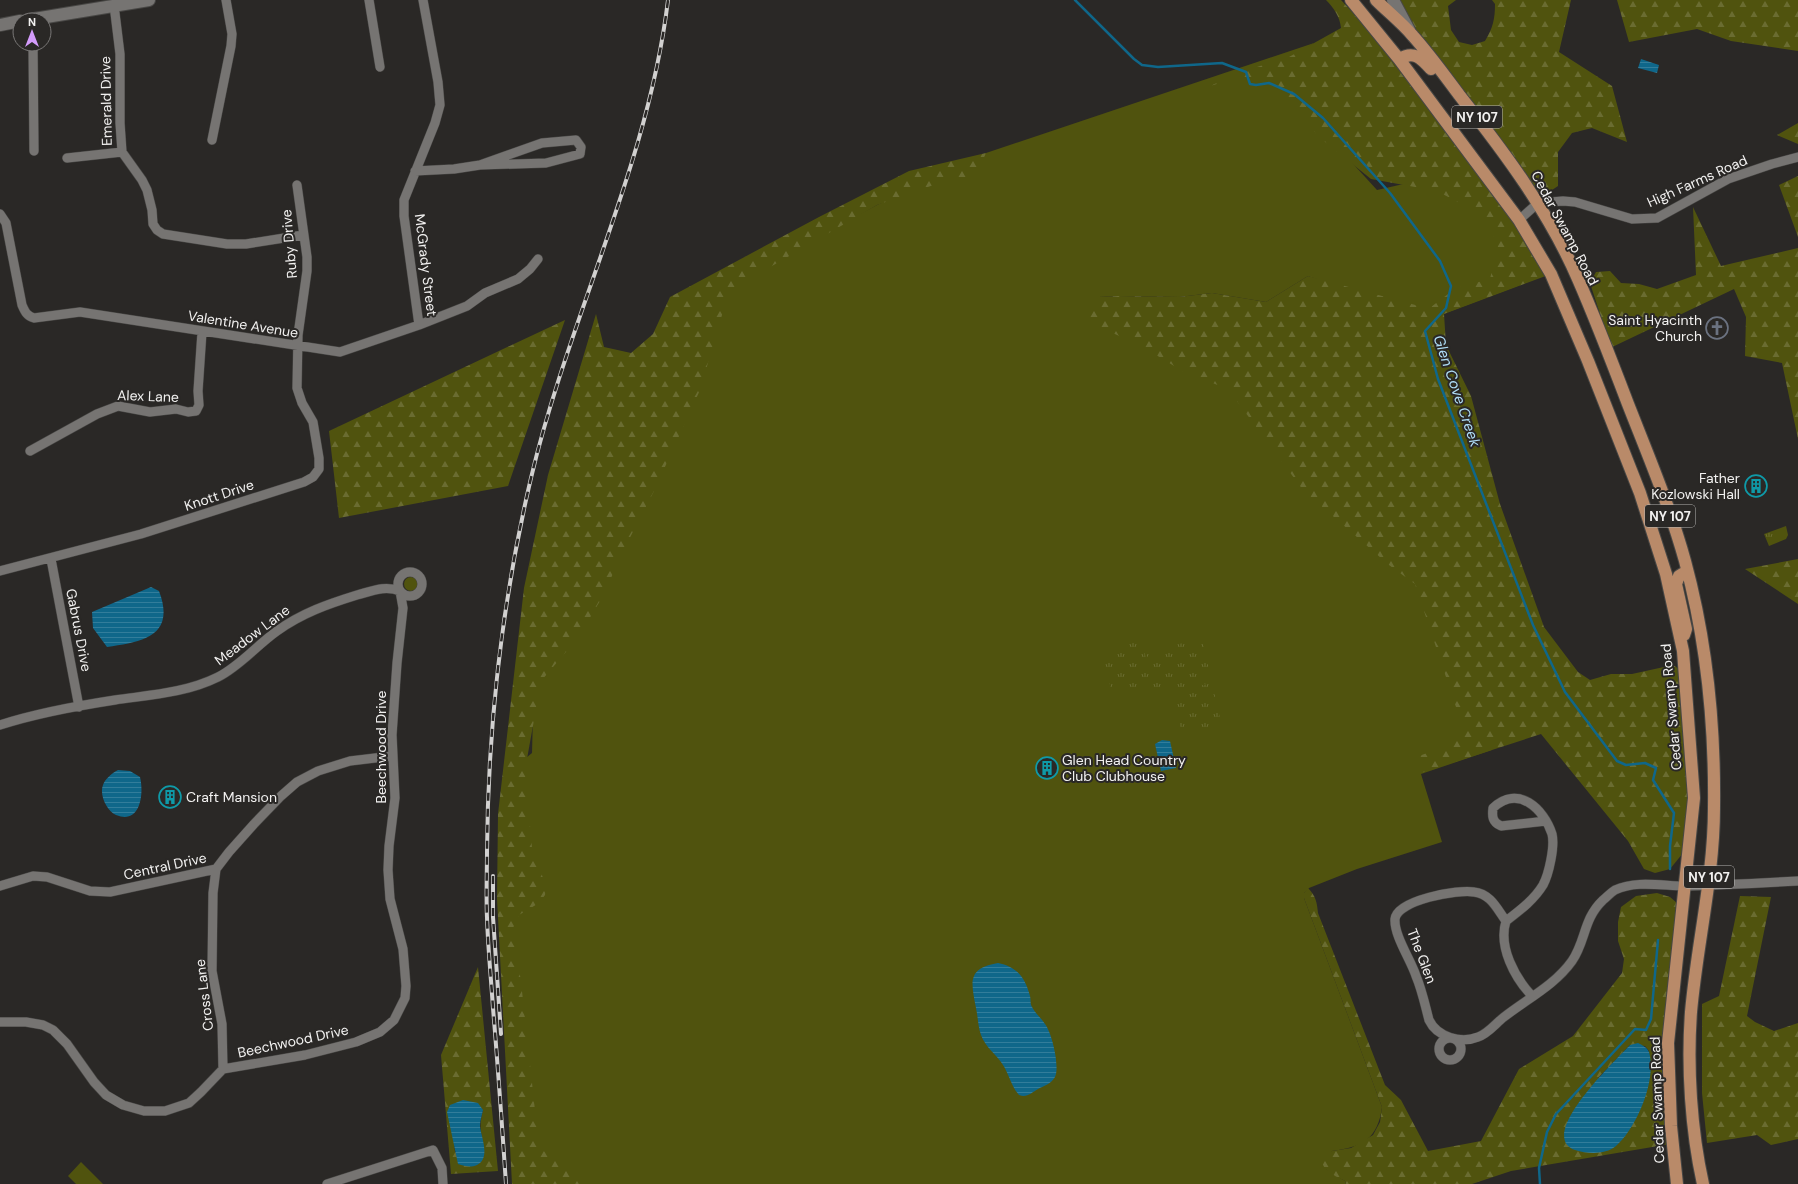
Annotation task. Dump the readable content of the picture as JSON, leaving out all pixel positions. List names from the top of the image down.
{
  "streets": {
    "main road": ["NY 107", "Cedar Swamp Road"],
    "street": [
      "Emerald Drive",
      "High Farms Road",
      "Ruby Drive",
      "McGrady Street",
      "Valentine Avenue",
      "Alex Lane",
      "Knott Drive",
      "Gabrus Drive",
      "Meadow Lane",
      "Beechwood Drive",
      "Central Drive",
      "The Glen",
      "Cross Lane"
    ]
  },
  "crossings": [
    ["Emerald Drive", "Ruby Drive"],
    ["NY 107", "Cedar Swamp Road"],
    ["High Farms Road", "Cedar Swamp Road"],
    ["Cedar Swamp Road", "The Glen"],
    ["Ruby Drive", "Valentine Avenue"],
    ["Ruby Drive", "Knott Drive"],
    ["McGrady Street", "Valentine Avenue"],
    ["Valentine Avenue", "Alex Lane"],
    ["Valentine Avenue", "Knott Drive"],
    ["Knott Drive", "Gabrus Drive"],
    ["Gabrus Drive", "Meadow Lane"],
    ["Meadow Lane", "Beechwood Drive"],
    ["Beechwood Drive", "Central Drive"],
    ["Beechwood Drive", "Cross Lane"],
    ["Central Drive", "Cross Lane"]
  ],
  "water": ["Glen Cove Creek"],
  "places": {
    "church": ["Saint Hyacinth Church"],
    "building": ["Father Kozlowski Hall", "Glen Head Country Club Clubhouse", "Craft Mansion"]
  },
  "north": "top"
}
